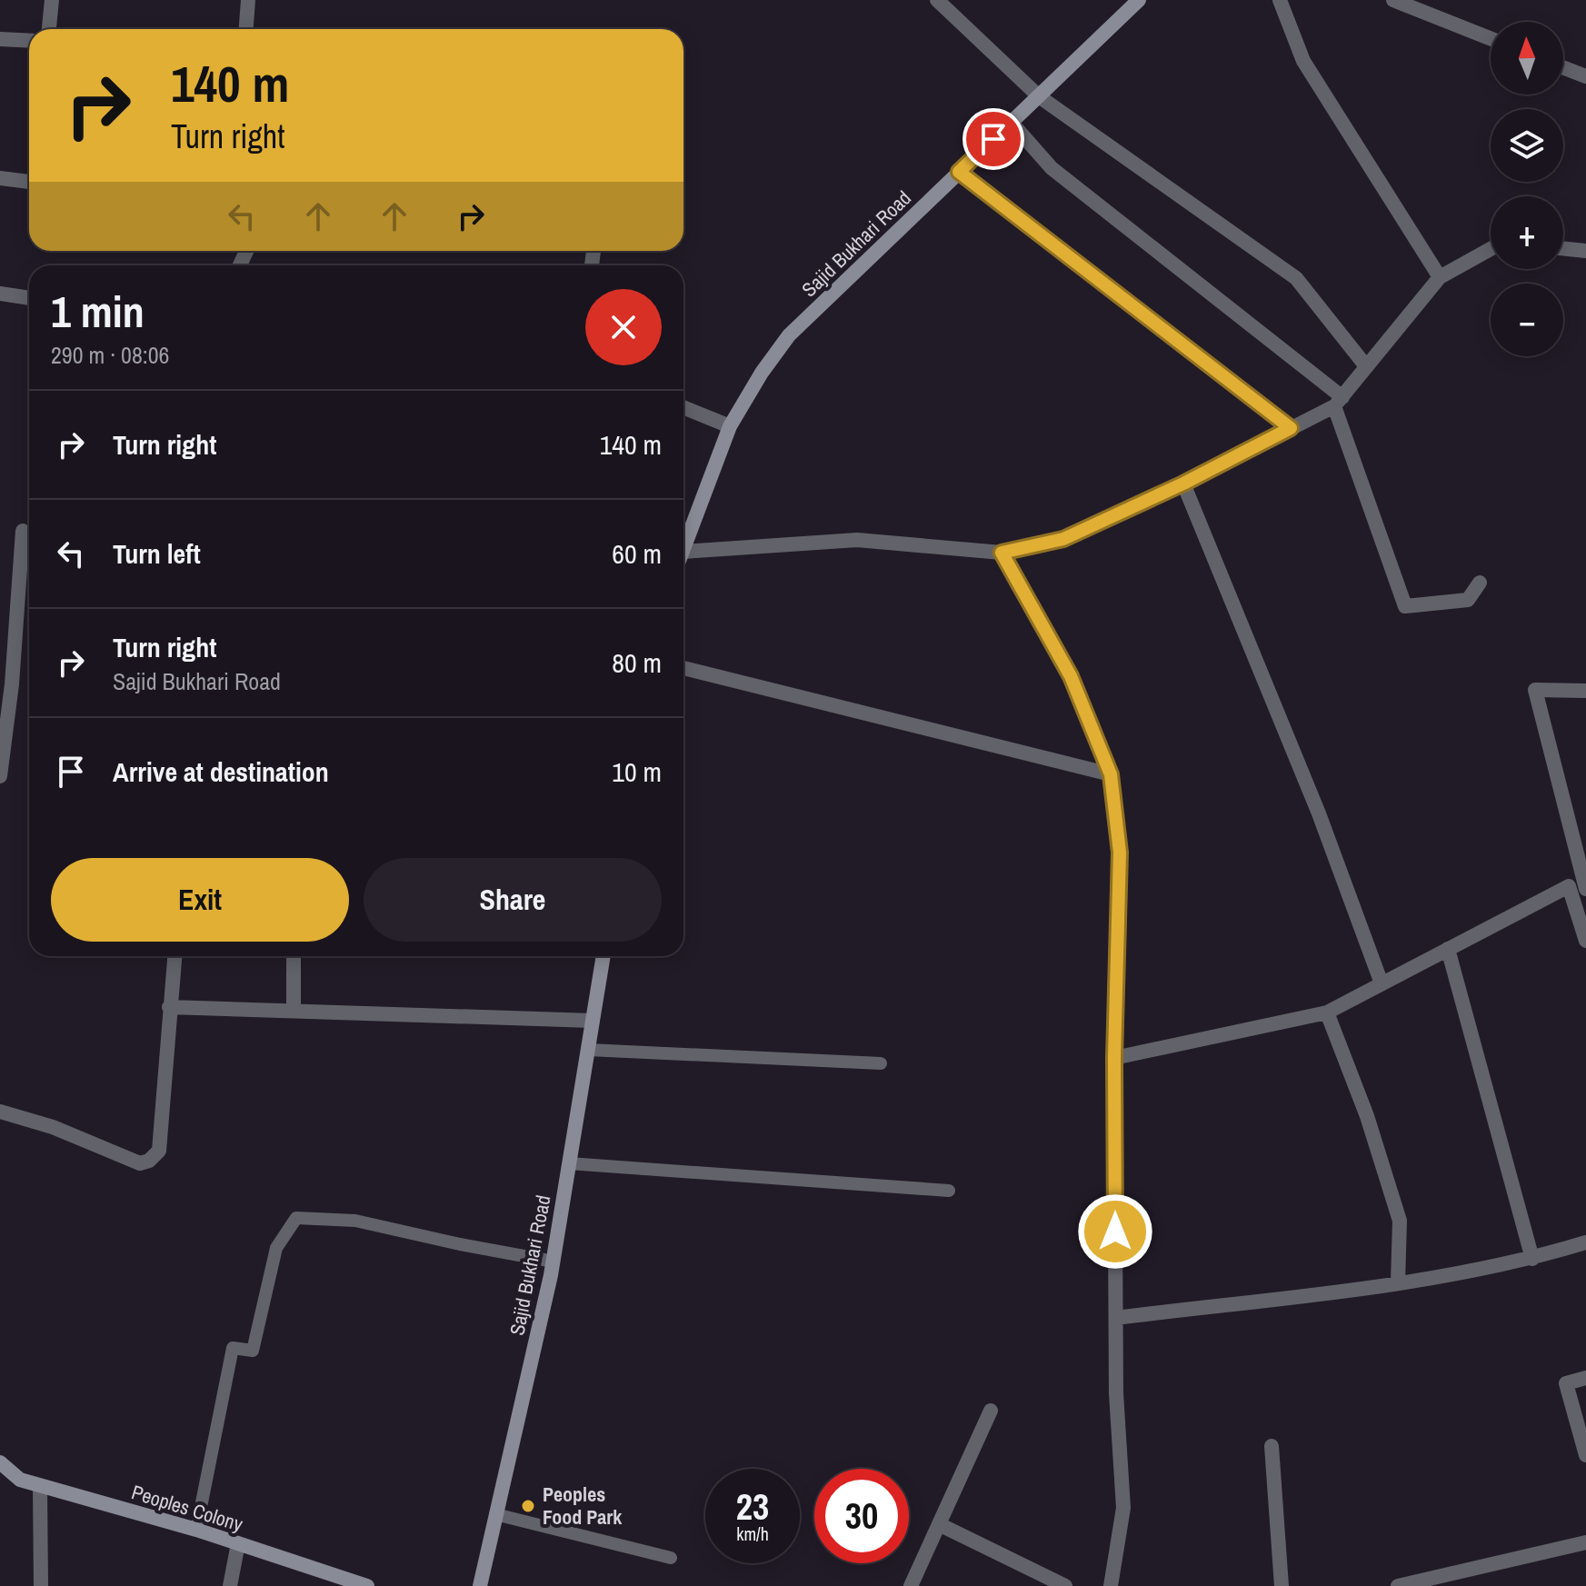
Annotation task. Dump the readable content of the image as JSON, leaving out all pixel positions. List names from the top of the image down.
{
  "streets": {
    "street": ["Sajid Bukhari Road", "Peoples Colony"]
  },
  "places": ["Peoples Food Park"],
  "north": "top",
  "page": {
    "map_buttons": ["+", "−"],
    "turn": ["140 m", "Turn right"],
    "heading": ["1 min", "290 m · 08:06"],
    "list": [
      {
        "name": "Turn right",
        "value": "140 m"
      },
      {
        "name": "Turn left",
        "value": "60 m"
      },
      {
        "name": "Turn right",
        "note": "Sajid Bukhari Road",
        "value": "80 m"
      },
      {
        "name": "Arrive at destination",
        "value": "10 m"
      }
    ],
    "buttons": ["Exit", "Share"],
    "speed": "23 km/h",
    "limit": "30"
  }
}
